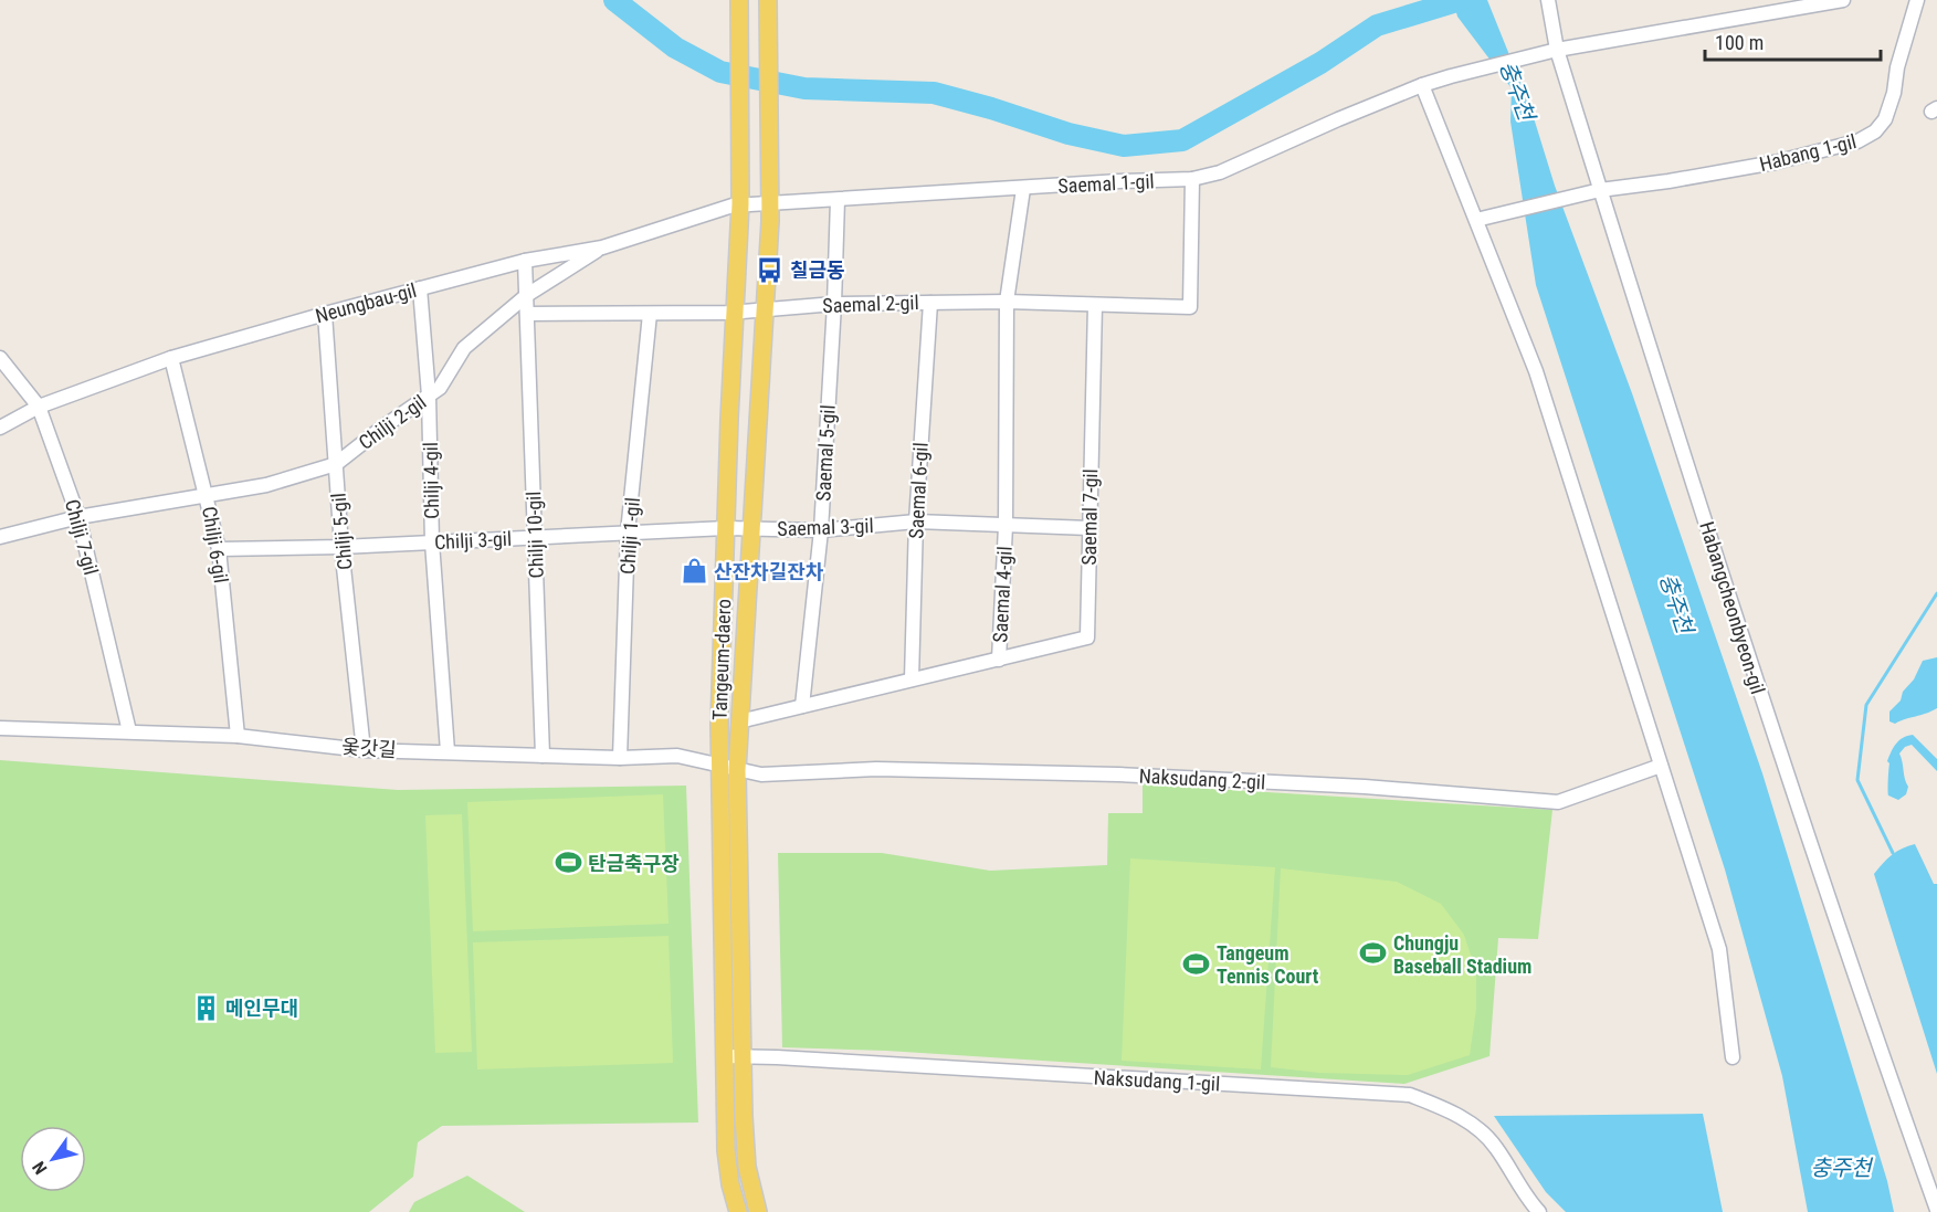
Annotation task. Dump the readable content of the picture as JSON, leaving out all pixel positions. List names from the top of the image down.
{
  "streets": {
    "main road": ["Tangeum-daero"],
    "street": [
      "Habang 1-gil",
      "Saemal 1-gil",
      "Neungbau-gil",
      "Saemal 2-gil",
      "Chilji 2-gil",
      "Saemal 5-gil",
      "Chilji 4-gil",
      "Saemal 6-gil",
      "Saemal 7-gil",
      "Saemal 3-gil",
      "Chilji 5-gil",
      "Chilji 10-gil",
      "Chilji 1-gil",
      "Chilji 7-gil",
      "Chilji 3-gil",
      "Chilji 6-gil",
      "Saemal 4-gil",
      "Habangcheonbyeon-gil",
      "옻갓길",
      "Naksudang 2-gil",
      "Naksudang 1-gil"
    ]
  },
  "crossings": [
    ["Habang 1-gil", "Habangcheonbyeon-gil"],
    ["Saemal 1-gil", "Neungbau-gil"],
    ["Saemal 1-gil", "Saemal 2-gil"],
    ["Saemal 1-gil", "Saemal 5-gil"],
    ["Saemal 1-gil", "Saemal 4-gil"],
    ["Saemal 1-gil", "Habangcheonbyeon-gil"],
    ["Saemal 1-gil", "Tangeum-daero"],
    ["Neungbau-gil", "Chilji 2-gil"],
    ["Neungbau-gil", "Chilji 4-gil"],
    ["Neungbau-gil", "Chilji 5-gil"],
    ["Neungbau-gil", "Chilji 7-gil"],
    ["Neungbau-gil", "Chilji 6-gil"],
    ["Neungbau-gil", "Tangeum-daero"],
    ["Saemal 2-gil", "Saemal 5-gil"],
    ["Saemal 2-gil", "Saemal 6-gil"],
    ["Saemal 2-gil", "Saemal 7-gil"],
    ["Saemal 2-gil", "Saemal 4-gil"],
    ["Saemal 2-gil", "Tangeum-daero"],
    ["Chilji 2-gil", "Chilji 4-gil"],
    ["Chilji 2-gil", "Chilji 5-gil"],
    ["Chilji 2-gil", "Chilji 7-gil"],
    ["Chilji 2-gil", "Chilji 6-gil"],
    ["Saemal 5-gil", "Saemal 3-gil"],
    ["Saemal 5-gil", "Saemal 4-gil"],
    ["Chilji 4-gil", "Chilji 3-gil"],
    ["Chilji 4-gil", "옻갓길"],
    ["Saemal 6-gil", "Saemal 3-gil"],
    ["Saemal 6-gil", "Saemal 4-gil"],
    ["Saemal 7-gil", "Saemal 3-gil"],
    ["Saemal 7-gil", "Saemal 4-gil"],
    ["Saemal 3-gil", "Chilji 3-gil"],
    ["Saemal 3-gil", "Saemal 4-gil"],
    ["Saemal 3-gil", "Tangeum-daero"],
    ["Chilji 5-gil", "Chilji 3-gil"],
    ["Chilji 5-gil", "옻갓길"],
    ["Chilji 10-gil", "Chilji 3-gil"],
    ["Chilji 10-gil", "옻갓길"],
    ["Chilji 1-gil", "Chilji 3-gil"],
    ["Chilji 1-gil", "옻갓길"],
    ["Chilji 7-gil", "옻갓길"],
    ["Chilji 3-gil", "Chilji 6-gil"],
    ["Chilji 3-gil", "Tangeum-daero"],
    ["Chilji 6-gil", "옻갓길"],
    ["Saemal 4-gil", "Tangeum-daero"],
    ["Tangeum-daero", "옻갓길"],
    ["Tangeum-daero", "Naksudang 2-gil"],
    ["Tangeum-daero", "Naksudang 1-gil"],
    ["옻갓길", "Naksudang 2-gil"]
  ],
  "water": ["충주천"],
  "places": {
    "bus stop": ["칠금동"],
    "shop": ["산잔차길잔차"],
    "sports": ["탄금축구장", "Chungju Baseball Stadium", "Tangeum Tennis Court"],
    "building": ["메인무대"]
  },
  "scale_bar": "100 m",
  "north": "bottom left"
}
